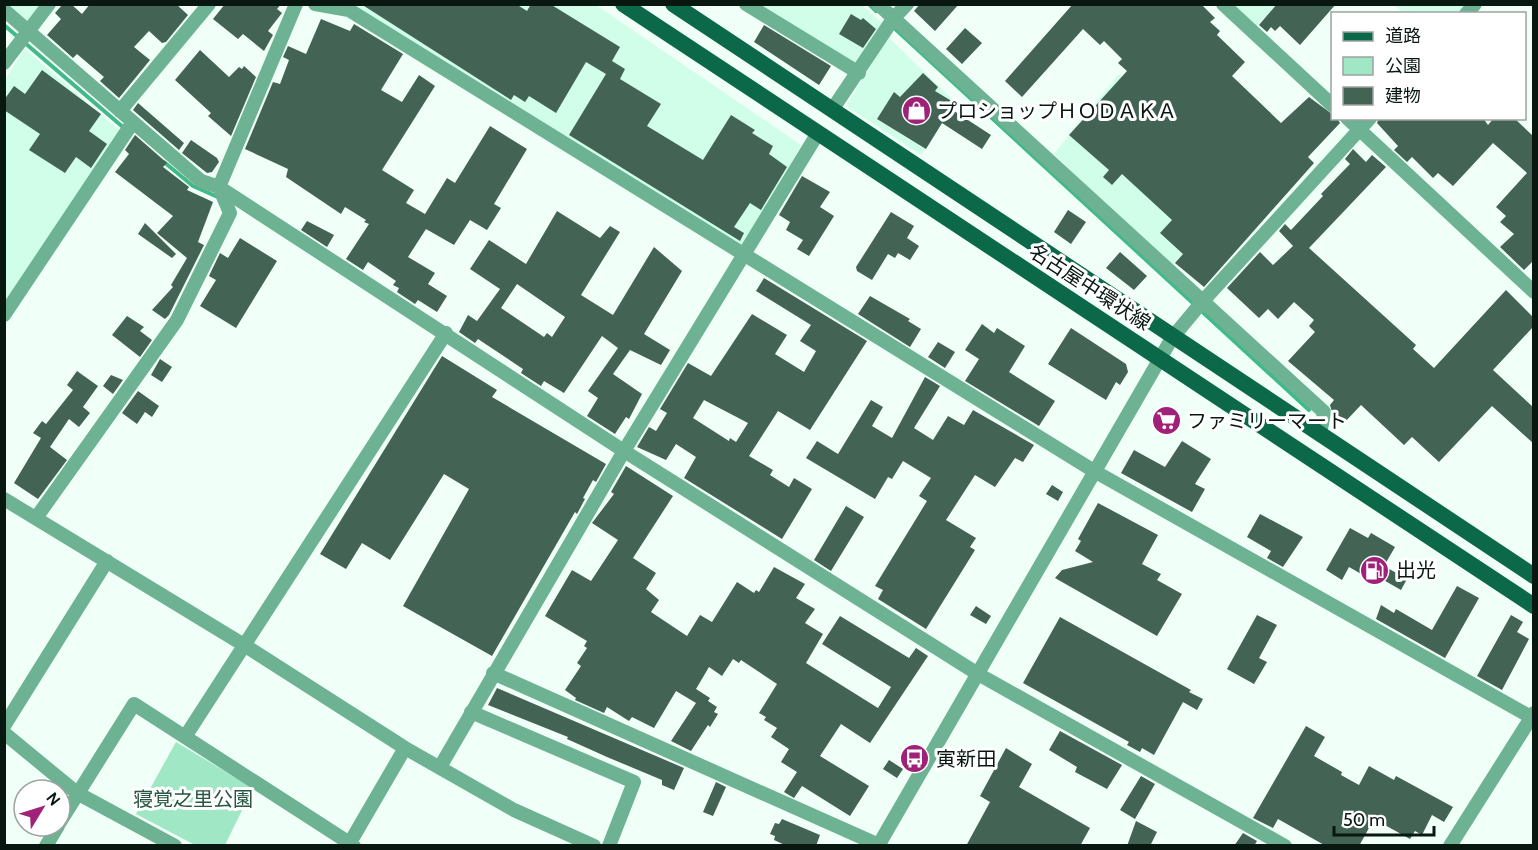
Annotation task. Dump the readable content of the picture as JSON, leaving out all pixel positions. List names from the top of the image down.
{
  "streets": {
    "main road": ["名古屋中環状線"]
  },
  "parks": ["寝覚之里公園"],
  "places": {
    "shop": ["プロショップＨＯＤＡＫＡ"],
    "supermarket": ["ファミリーマート"],
    "fuel station": ["出光"],
    "bus stop": ["寅新田"]
  },
  "legend": ["道路", "公園", "建物"],
  "scale_bar": "50 m",
  "north": "top right"
}
